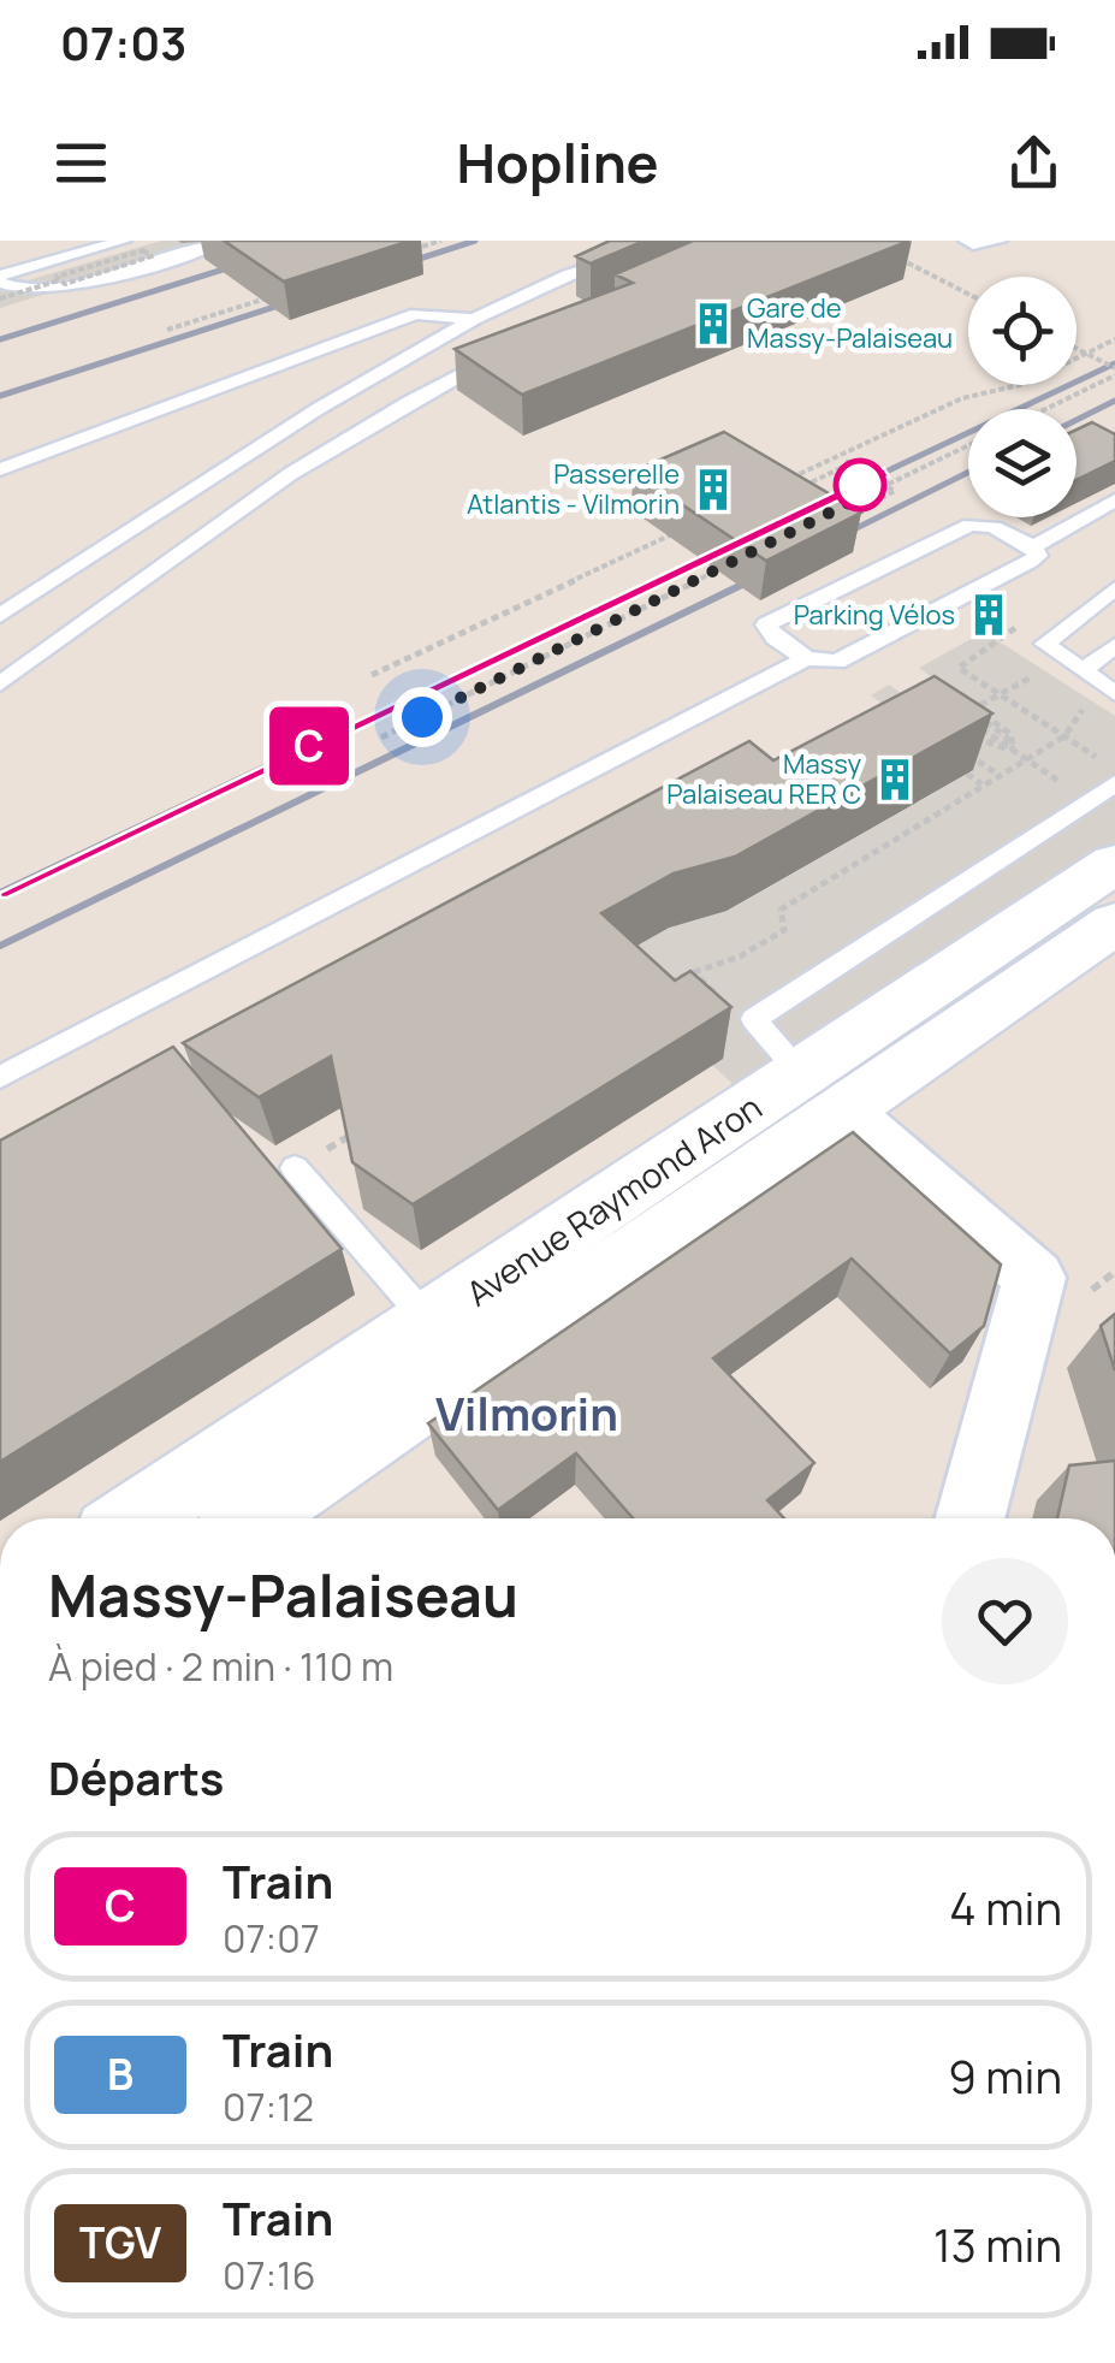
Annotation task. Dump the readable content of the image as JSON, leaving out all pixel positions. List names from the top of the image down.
{
  "streets": {
    "street": ["Avenue Raymond Aron"]
  },
  "districts": ["Vilmorin"],
  "places": {
    "building": [
      "Gare de Massy-Palaiseau",
      "Passerelle Atlantis - Vilmorin",
      "Parking Vélos",
      "Massy Palaiseau RER C"
    ]
  },
  "page": {
    "status": "07:03",
    "header": "Hopline",
    "on_map": "C",
    "heading": [
      ["Massy-Palaiseau", "À pied · 2 min · 110 m"],
      "Départs"
    ],
    "list": [
      {
        "mark": "C",
        "name": "Train",
        "note": "07:07",
        "value": "4 min"
      },
      {
        "mark": "B",
        "name": "Train",
        "note": "07:12",
        "value": "9 min"
      },
      {
        "mark": "TGV",
        "name": "Train",
        "note": "07:16",
        "value": "13 min"
      }
    ]
  }
}
